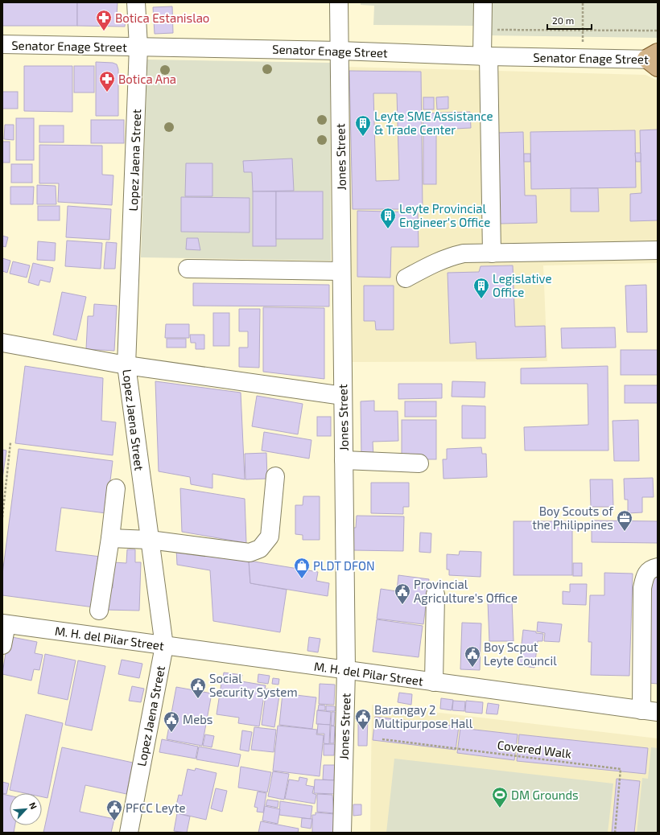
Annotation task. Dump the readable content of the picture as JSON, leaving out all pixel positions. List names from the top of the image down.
{
  "streets": {
    "street": [
      "Senator Enage Street",
      "Jones Street",
      "Lopez Jaena Street",
      "M. H. del Pilar Street"
    ],
    "path": ["Covered Walk"]
  },
  "crossings": [
    ["Senator Enage Street", "Jones Street"],
    ["Senator Enage Street", "Lopez Jaena Street"],
    ["Jones Street", "M. H. del Pilar Street"],
    ["Lopez Jaena Street", "M. H. del Pilar Street"]
  ],
  "places": {
    "pharmacy": ["Botica Estanislao", "Botica Ana"],
    "building": ["Leyte SME Assistance & Trade Center", "Leyte Provincial Engineer's Office", "Legislative Office"],
    "office": ["Boy Scouts of the Philippines"],
    "shop": ["PLDT DFON"],
    "public building": [
      "Provincial Agriculture's Office",
      "Boy Scput Leyte Council",
      "Social Security System",
      "Barangay 2 Multipurpose Hall",
      "Mebs",
      "PFCC Leyte"
    ],
    "sports": ["DM Grounds"]
  },
  "scale_bar": "20 m",
  "north": "top right"
}
